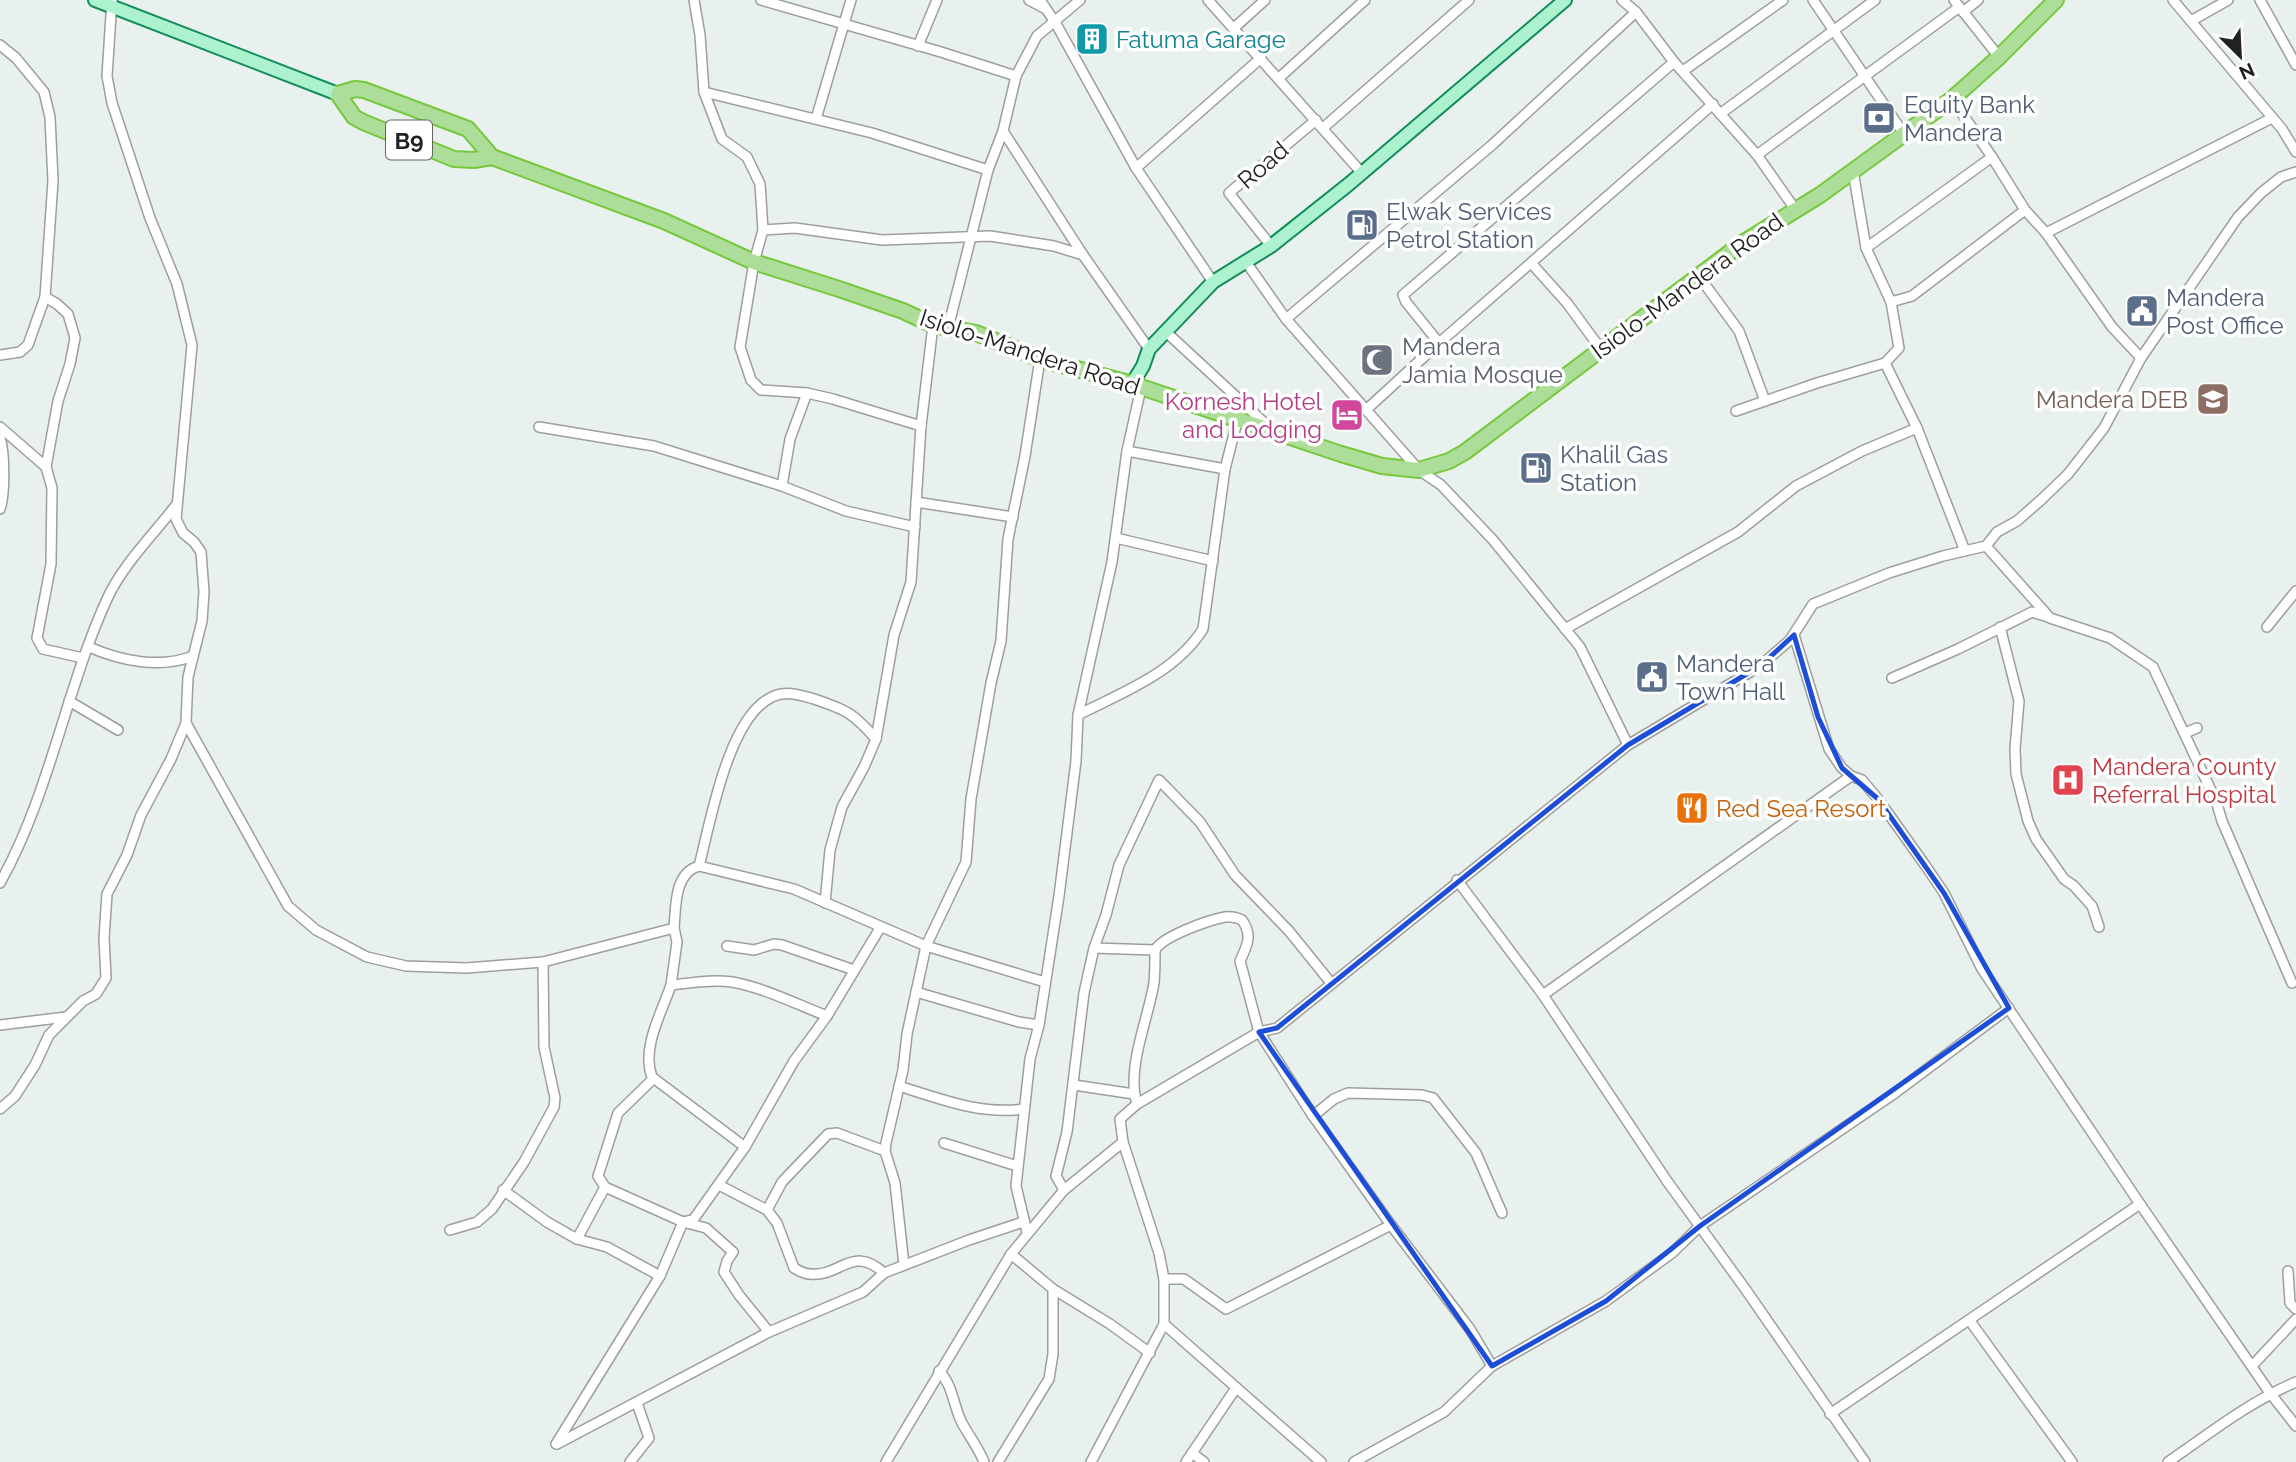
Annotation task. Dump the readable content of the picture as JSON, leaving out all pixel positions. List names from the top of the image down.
{
  "streets": {
    "highway": ["B9", "Isiolo-Mandera Road"],
    "street": ["Road"]
  },
  "crossings": [
    ["B9", "Isiolo-Mandera Road"]
  ],
  "places": {
    "building": ["Fatuma Garage"],
    "bank": ["Equity Bank Mandera"],
    "fuel station": ["Elwak Services Petrol Station", "Khalil Gas Station"],
    "public building": ["Mandera Post Office", "Mandera Town Hall"],
    "mosque": ["Mandera Jamia Mosque"],
    "school or university": ["Mandera DEB"],
    "hotel": ["Kornesh Hotel and Lodging"],
    "hospital": ["Mandera County Referral Hospital"],
    "restaurant": ["Red Sea Resort"]
  },
  "north": "bottom right"
}
